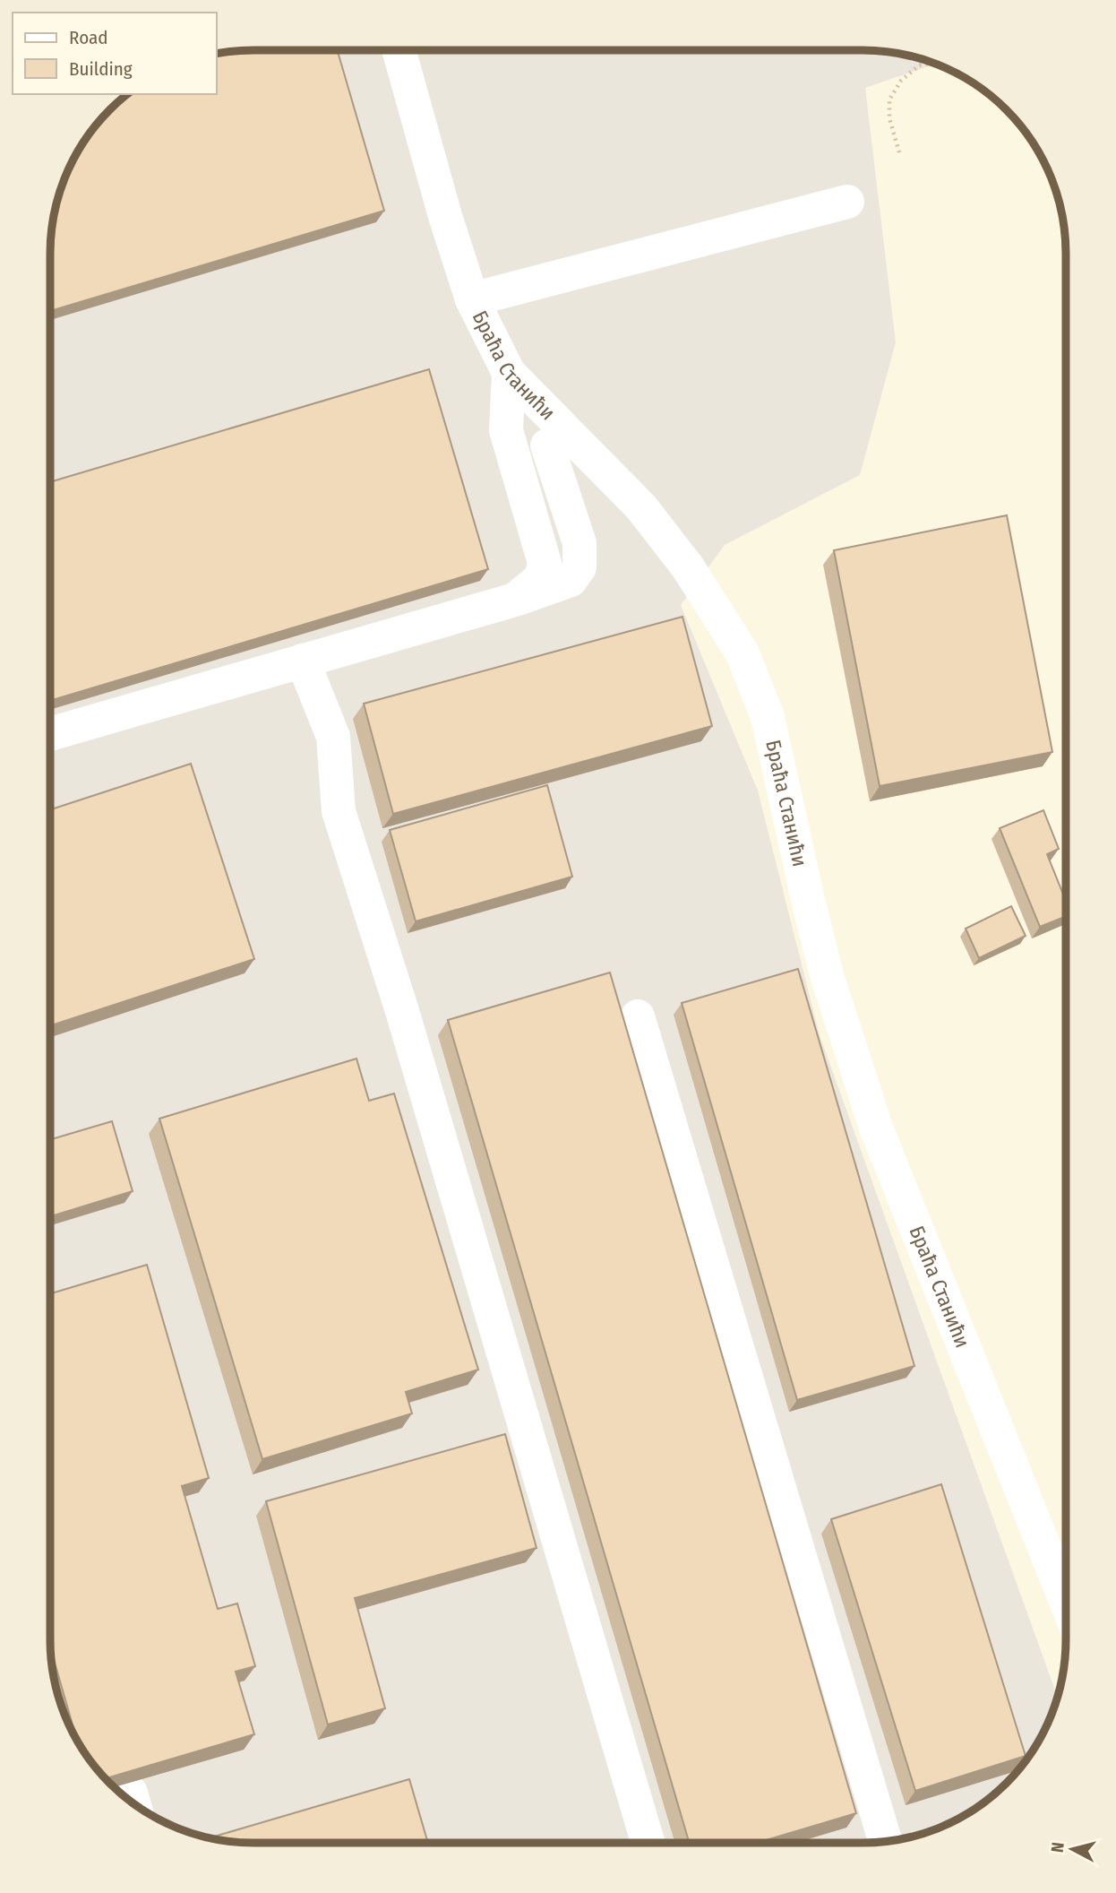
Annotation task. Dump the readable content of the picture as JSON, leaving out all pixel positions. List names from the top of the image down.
{
  "streets": {
    "street": ["Браћа Станићи"]
  },
  "legend": ["Road", "Building"],
  "north": "left"
}
